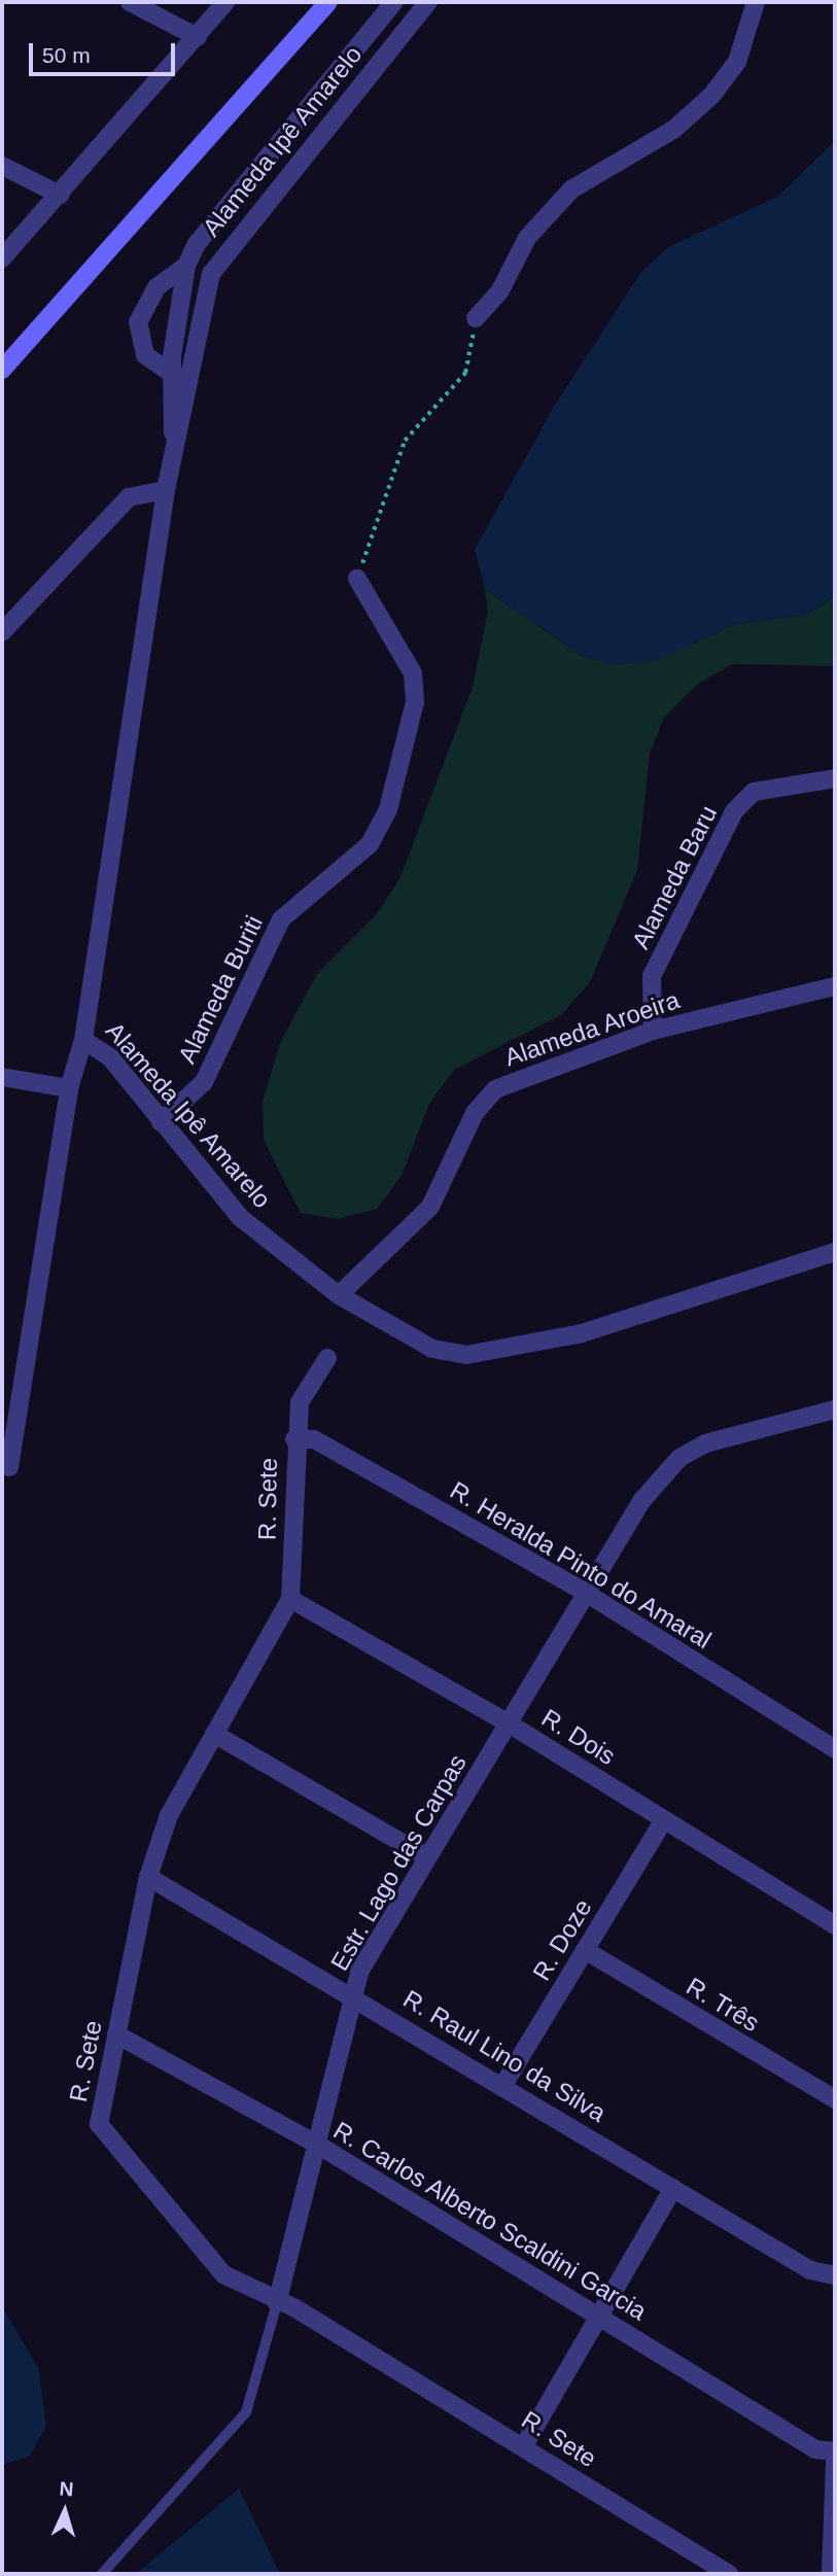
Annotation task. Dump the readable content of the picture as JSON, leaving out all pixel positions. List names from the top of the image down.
{
  "streets": {
    "street": [
      "Alameda Ipê Amarelo",
      "Alameda Baru",
      "Alameda Buriti",
      "Alameda Aroeira",
      "R. Sete",
      "R. Heralda Pinto do Amaral",
      "R. Dois",
      "Estr. Lago das Carpas",
      "R. Doze",
      "R. Três",
      "R. Raul Lino da Silva",
      "R. Carlos Alberto Scaldini Garcia"
    ]
  },
  "crossings": [
    ["Alameda Ipê Amarelo", "Alameda Buriti"],
    ["Alameda Ipê Amarelo", "Alameda Aroeira"],
    ["Alameda Baru", "Alameda Aroeira"],
    ["R. Sete", "R. Heralda Pinto do Amaral"],
    ["R. Sete", "R. Dois"],
    ["R. Sete", "Estr. Lago das Carpas"],
    ["R. Sete", "R. Raul Lino da Silva"],
    ["R. Sete", "R. Carlos Alberto Scaldini Garcia"],
    ["R. Heralda Pinto do Amaral", "Estr. Lago das Carpas"],
    ["R. Dois", "Estr. Lago das Carpas"],
    ["R. Dois", "R. Doze"],
    ["Estr. Lago das Carpas", "R. Raul Lino da Silva"],
    ["Estr. Lago das Carpas", "R. Carlos Alberto Scaldini Garcia"],
    ["R. Doze", "R. Três"],
    ["R. Doze", "R. Raul Lino da Silva"]
  ],
  "scale_bar": "50 m",
  "north": "top"
}
